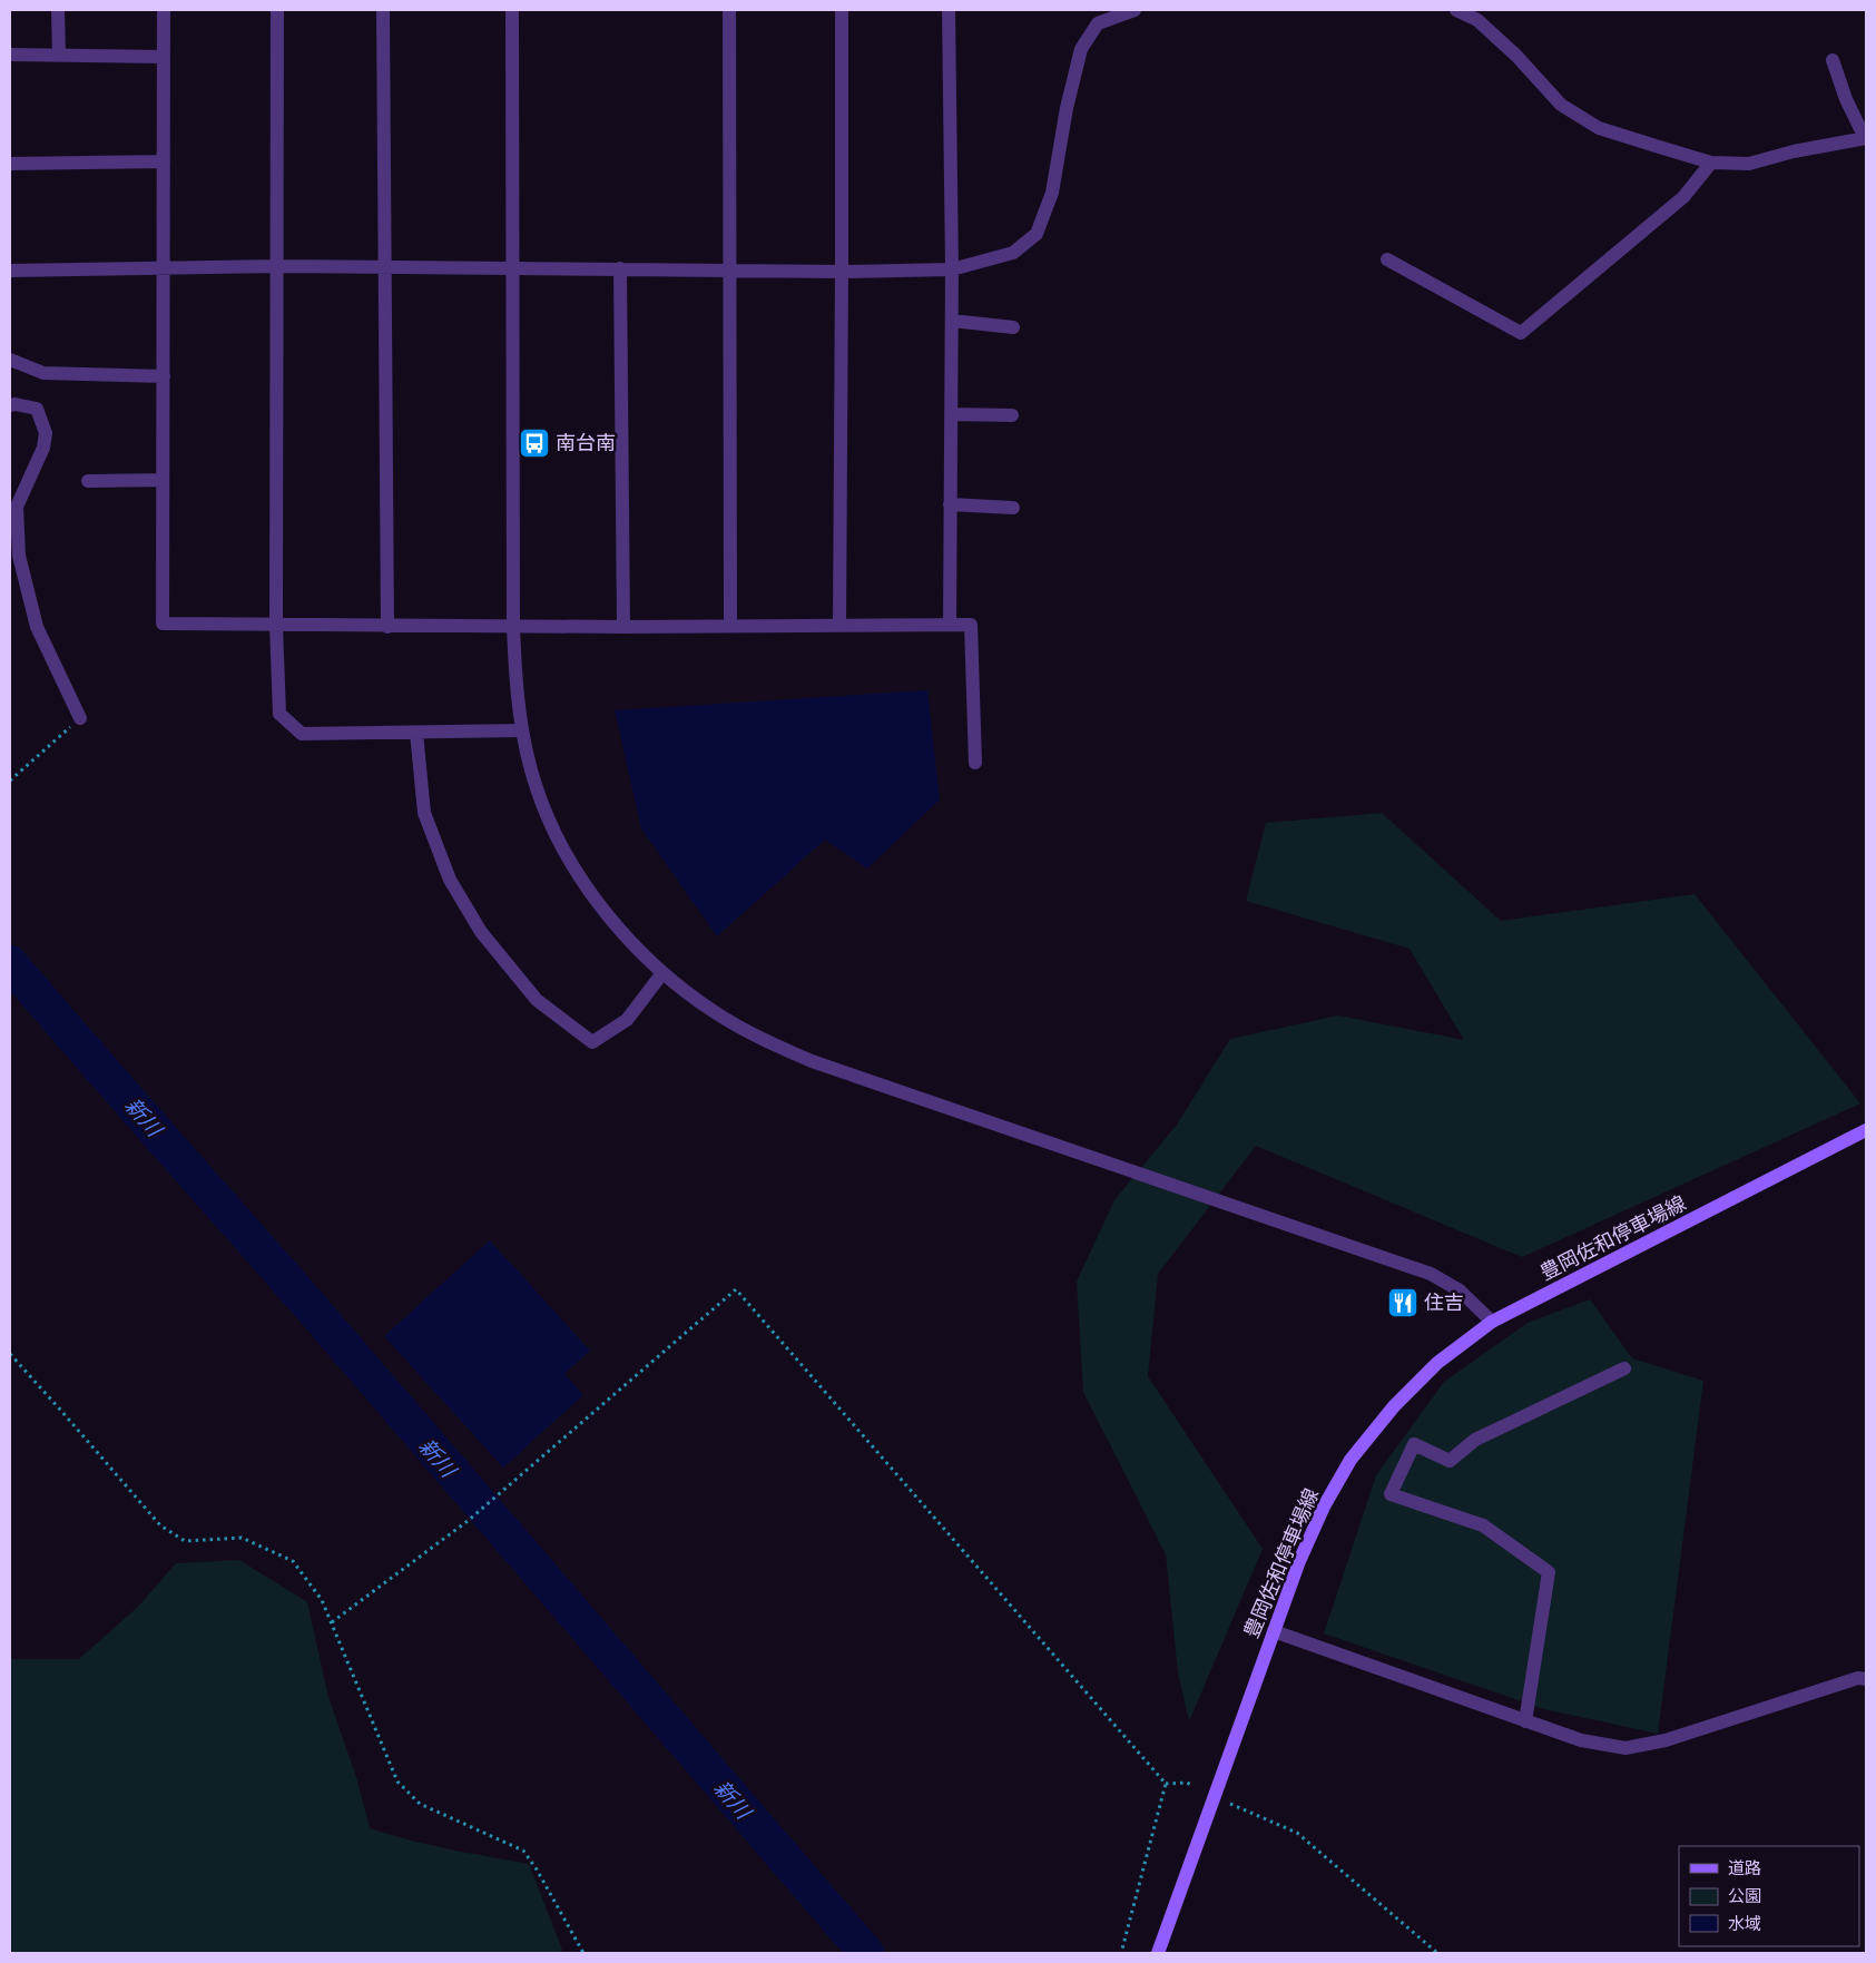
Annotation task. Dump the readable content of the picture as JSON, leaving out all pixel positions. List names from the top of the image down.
{
  "streets": {
    "main road": ["豊岡佐和停車場線"]
  },
  "water": ["新川"],
  "places": {
    "bus stop": ["南台南"],
    "restaurant": ["住吉"]
  },
  "legend": ["道路", "公園", "水域"]
}
